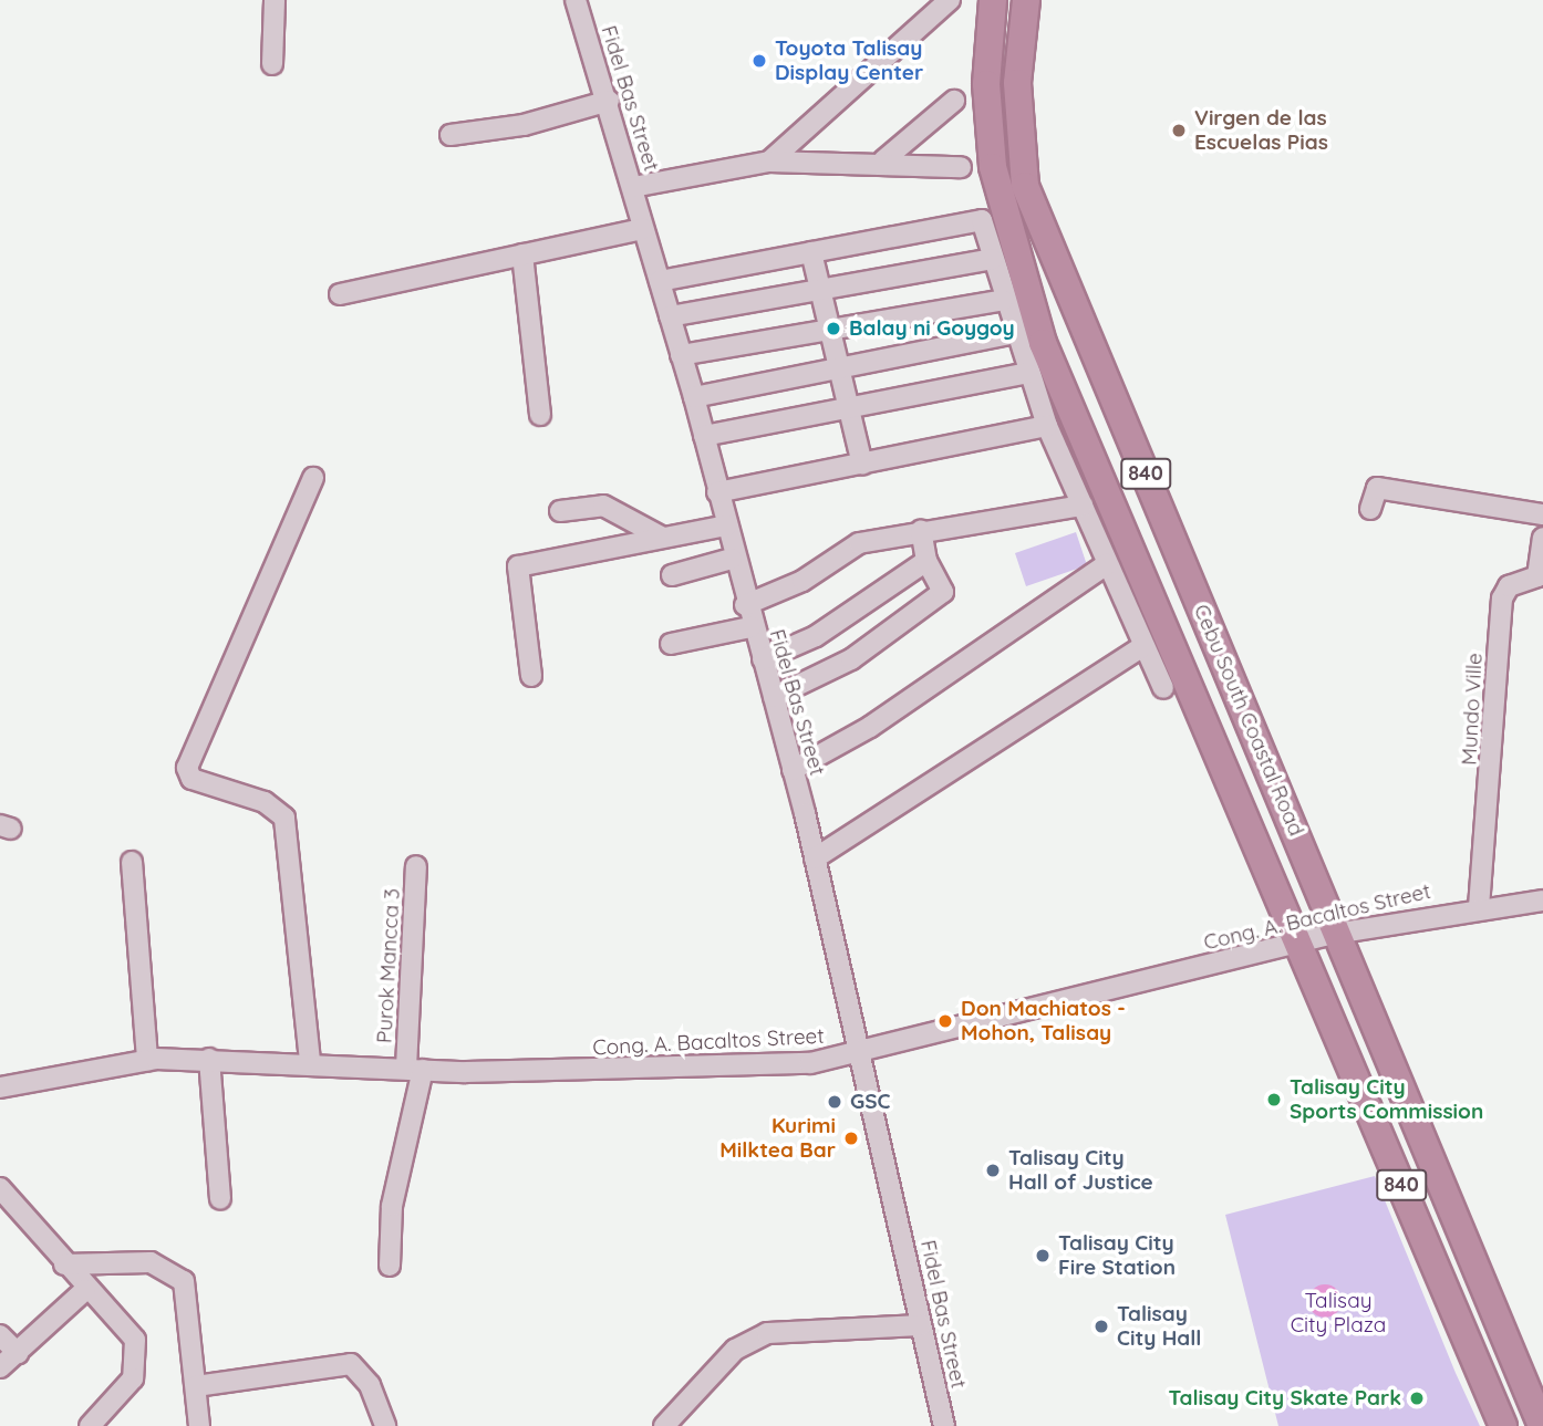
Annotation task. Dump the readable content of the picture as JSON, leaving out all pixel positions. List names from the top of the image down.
{
  "streets": {
    "highway": ["840", "Cebu South Coastal Road"],
    "street": [
      "Fidel Bas Street",
      "Mundo Ville",
      "Cong. A. Bacaltos Street",
      "Purok Mancca 3"
    ]
  },
  "crossings": [
    ["Fidel Bas Street", "Cong. A. Bacaltos Street"],
    ["Mundo Ville", "Cong. A. Bacaltos Street"],
    ["Cebu South Coastal Road", "Cong. A. Bacaltos Street"],
    ["Cong. A. Bacaltos Street", "Purok Mancca 3"]
  ],
  "parks": ["Talisay City Plaza"],
  "places": [
    "Toyota Talisay Display Center",
    "Virgen de las Escuelas Pias",
    "Balay ni Goygoy",
    "Don Machiatos - Mohon, Talisay",
    "Talisay City Sports Commission",
    "GSC",
    "Kurimi Milktea Bar",
    "Talisay City Hall of Justice",
    "Talisay City Fire Station",
    "Talisay City Hall",
    "Talisay City Skate Park"
  ]
}
